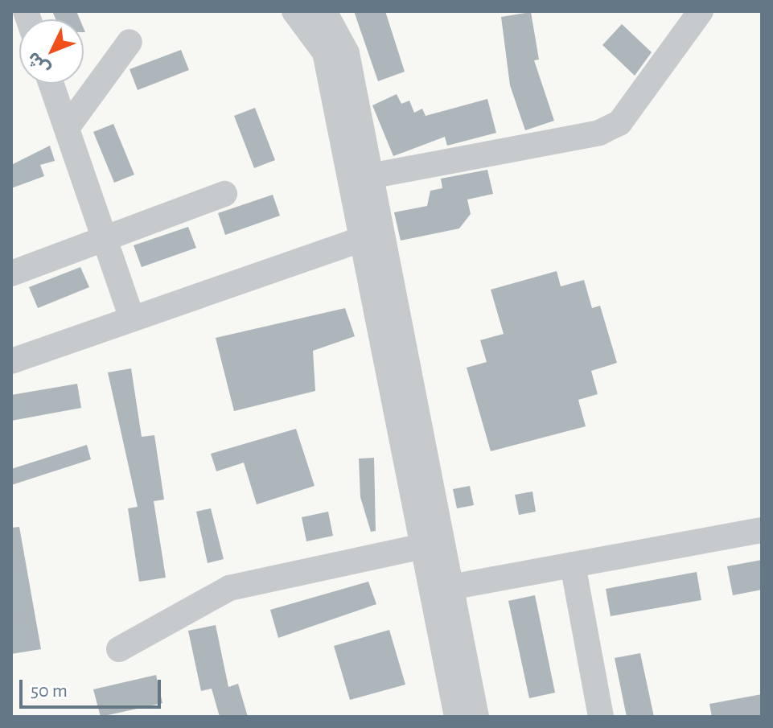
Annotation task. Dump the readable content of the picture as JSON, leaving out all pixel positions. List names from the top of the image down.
{
  "scale_bar": "50 m",
  "north": "bottom left"
}
